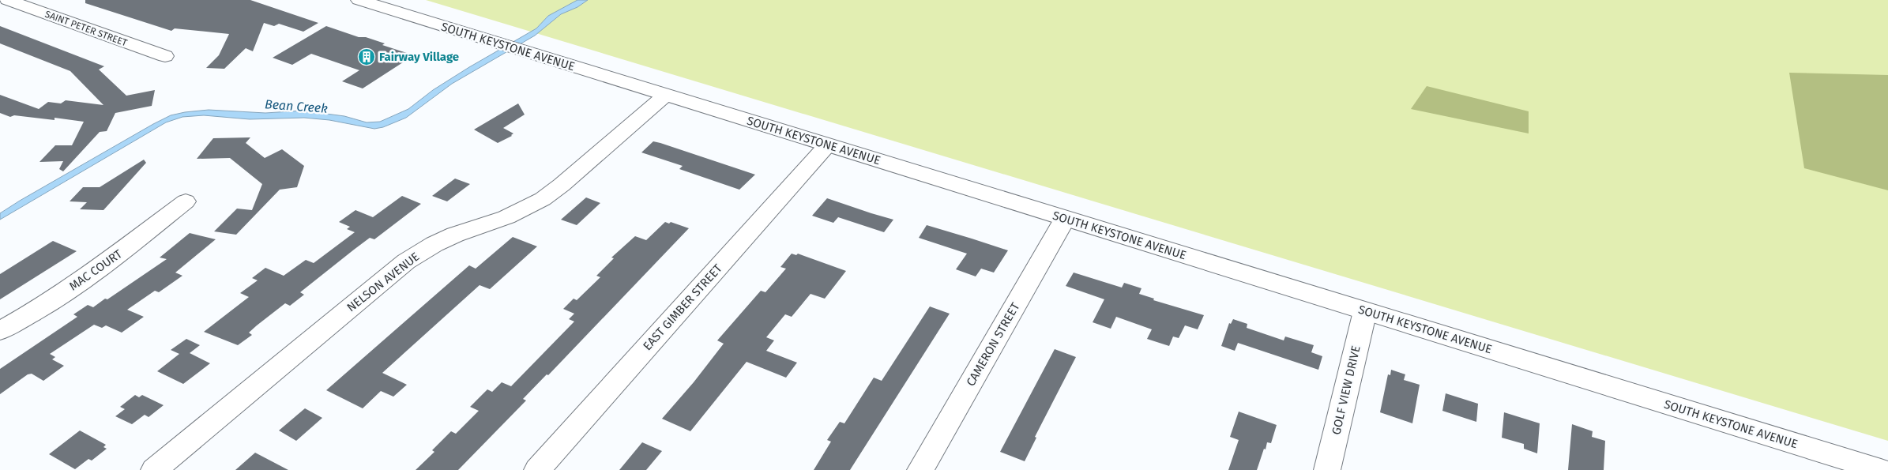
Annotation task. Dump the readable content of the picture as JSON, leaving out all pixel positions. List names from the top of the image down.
{
  "streets": {
    "street": [
      "SAINT PETER STREET",
      "SOUTH KEYSTONE AVENUE",
      "MAC COURT",
      "NELSON AVENUE",
      "EAST GIMBER STREET",
      "CAMERON STREET",
      "GOLF VIEW DRIVE"
    ]
  },
  "crossings": [
    ["SOUTH KEYSTONE AVENUE", "NELSON AVENUE"],
    ["SOUTH KEYSTONE AVENUE", "EAST GIMBER STREET"],
    ["SOUTH KEYSTONE AVENUE", "CAMERON STREET"],
    ["SOUTH KEYSTONE AVENUE", "GOLF VIEW DRIVE"]
  ],
  "water": ["Bean Creek"],
  "places": {
    "building": ["Fairway Village"]
  }
}
